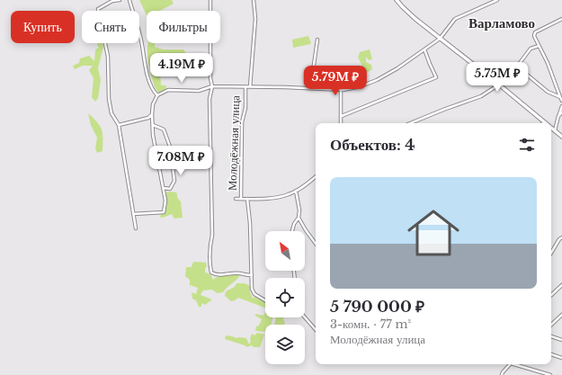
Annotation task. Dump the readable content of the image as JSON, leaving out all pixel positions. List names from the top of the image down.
{
  "streets": {
    "street": ["Молодёжная улица"]
  },
  "districts": ["Варламово"],
  "north": "top left",
  "page": {
    "chip": ["Купить", "Снять", "Фильтры"],
    "price": [
      "4.19M ₽",
      "5.75M ₽",
      "5.79M ₽",
      "7.08M ₽"
    ],
    "heading": "Объектов: 4",
    "list": [
      {
        "name": "5 790 000 ₽",
        "note": "3-комн. · 77 m² · Молодёжная улица"
      }
    ]
  }
}
